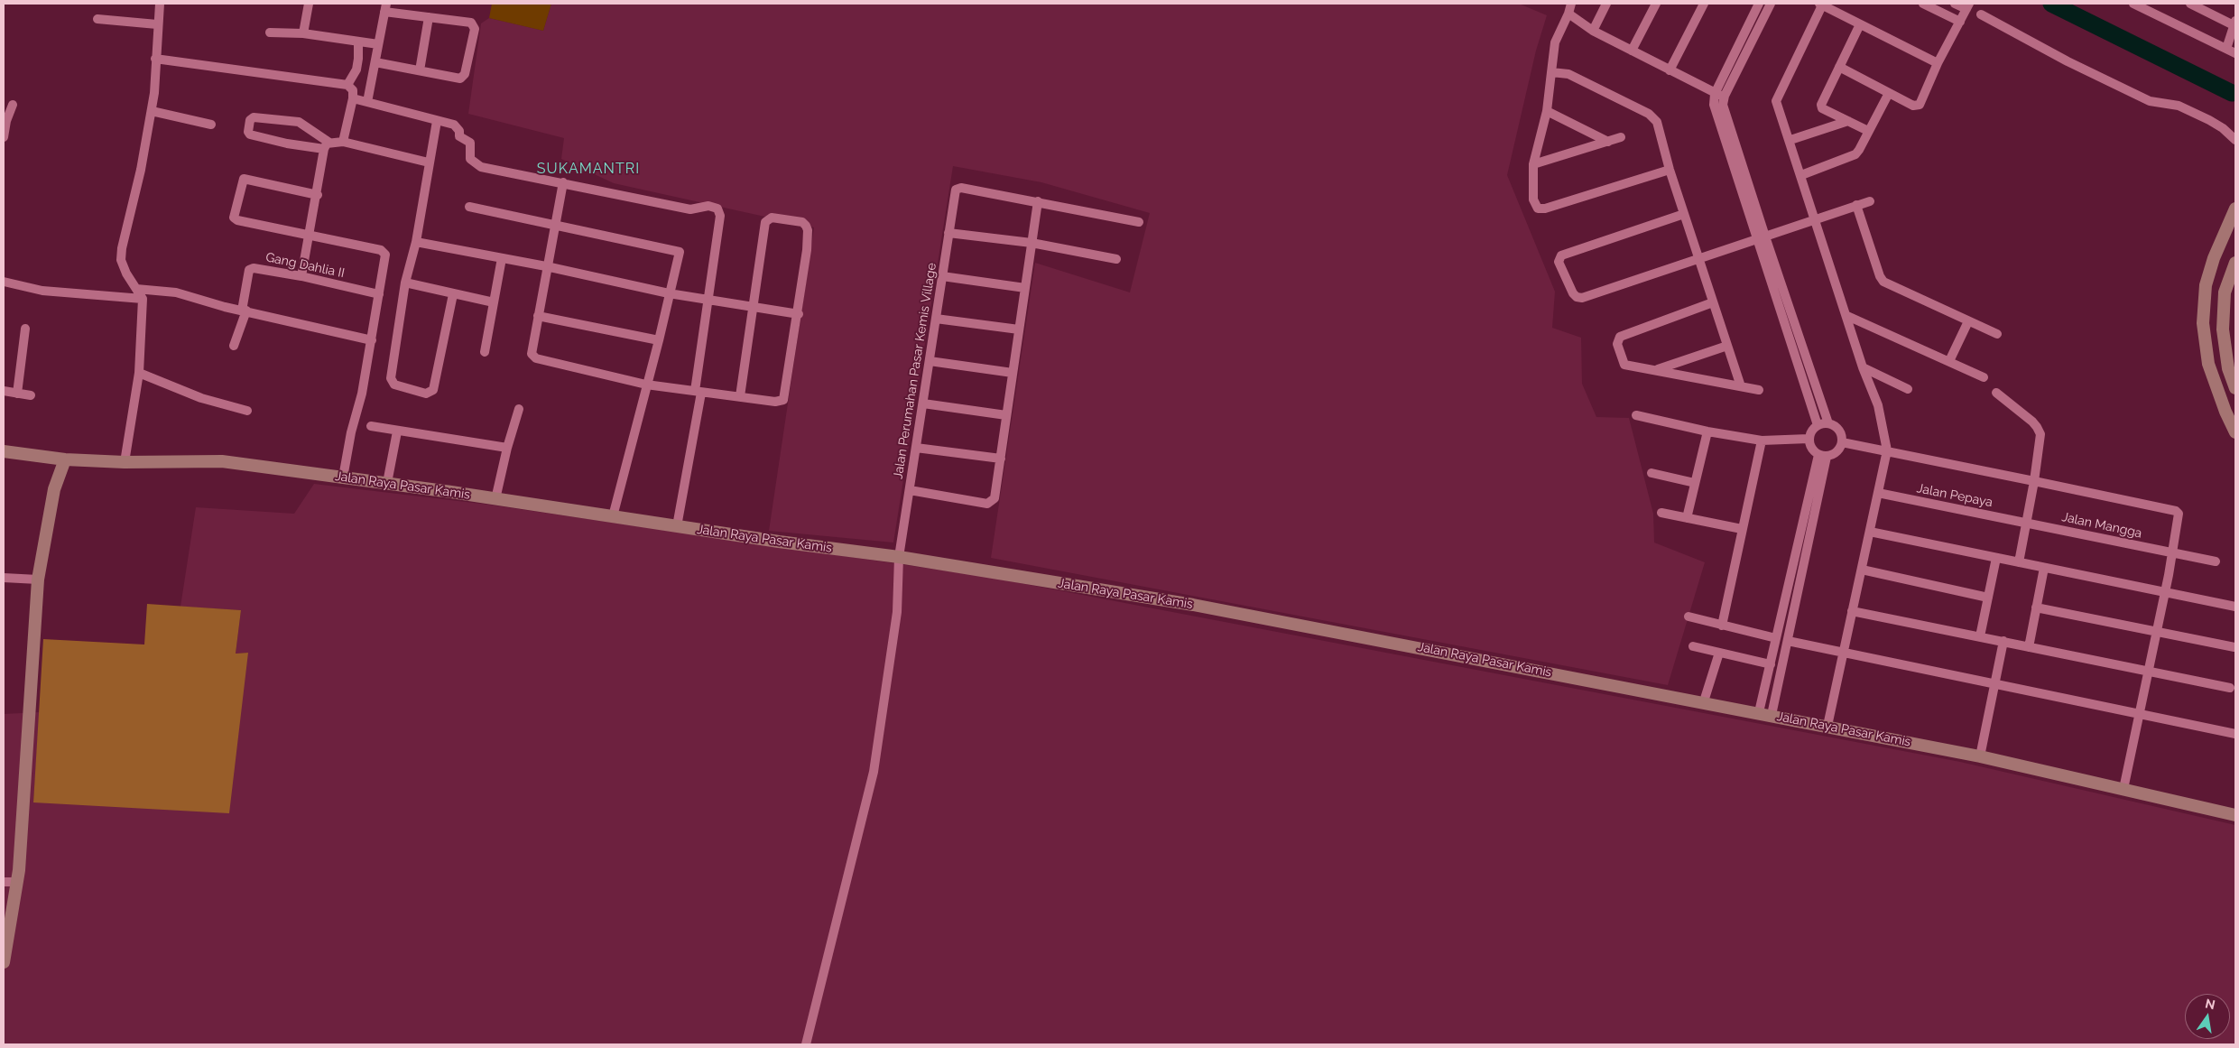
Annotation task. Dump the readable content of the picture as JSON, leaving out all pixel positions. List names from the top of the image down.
{
  "streets": {
    "main road": ["Jalan Raya Pasar Kamis"],
    "street": [
      "Gang Dahlia II",
      "Jalan Perumahan Pasar Kemis Village",
      "Jalan Pepaya",
      "Jalan Mangga"
    ]
  },
  "crossings": [
    ["Jalan Perumahan Pasar Kemis Village", "Jalan Raya Pasar Kamis"],
    ["Jalan Pepaya", "Jalan Mangga"]
  ],
  "districts": ["SUKAMANTRI"],
  "north": "top"
}
